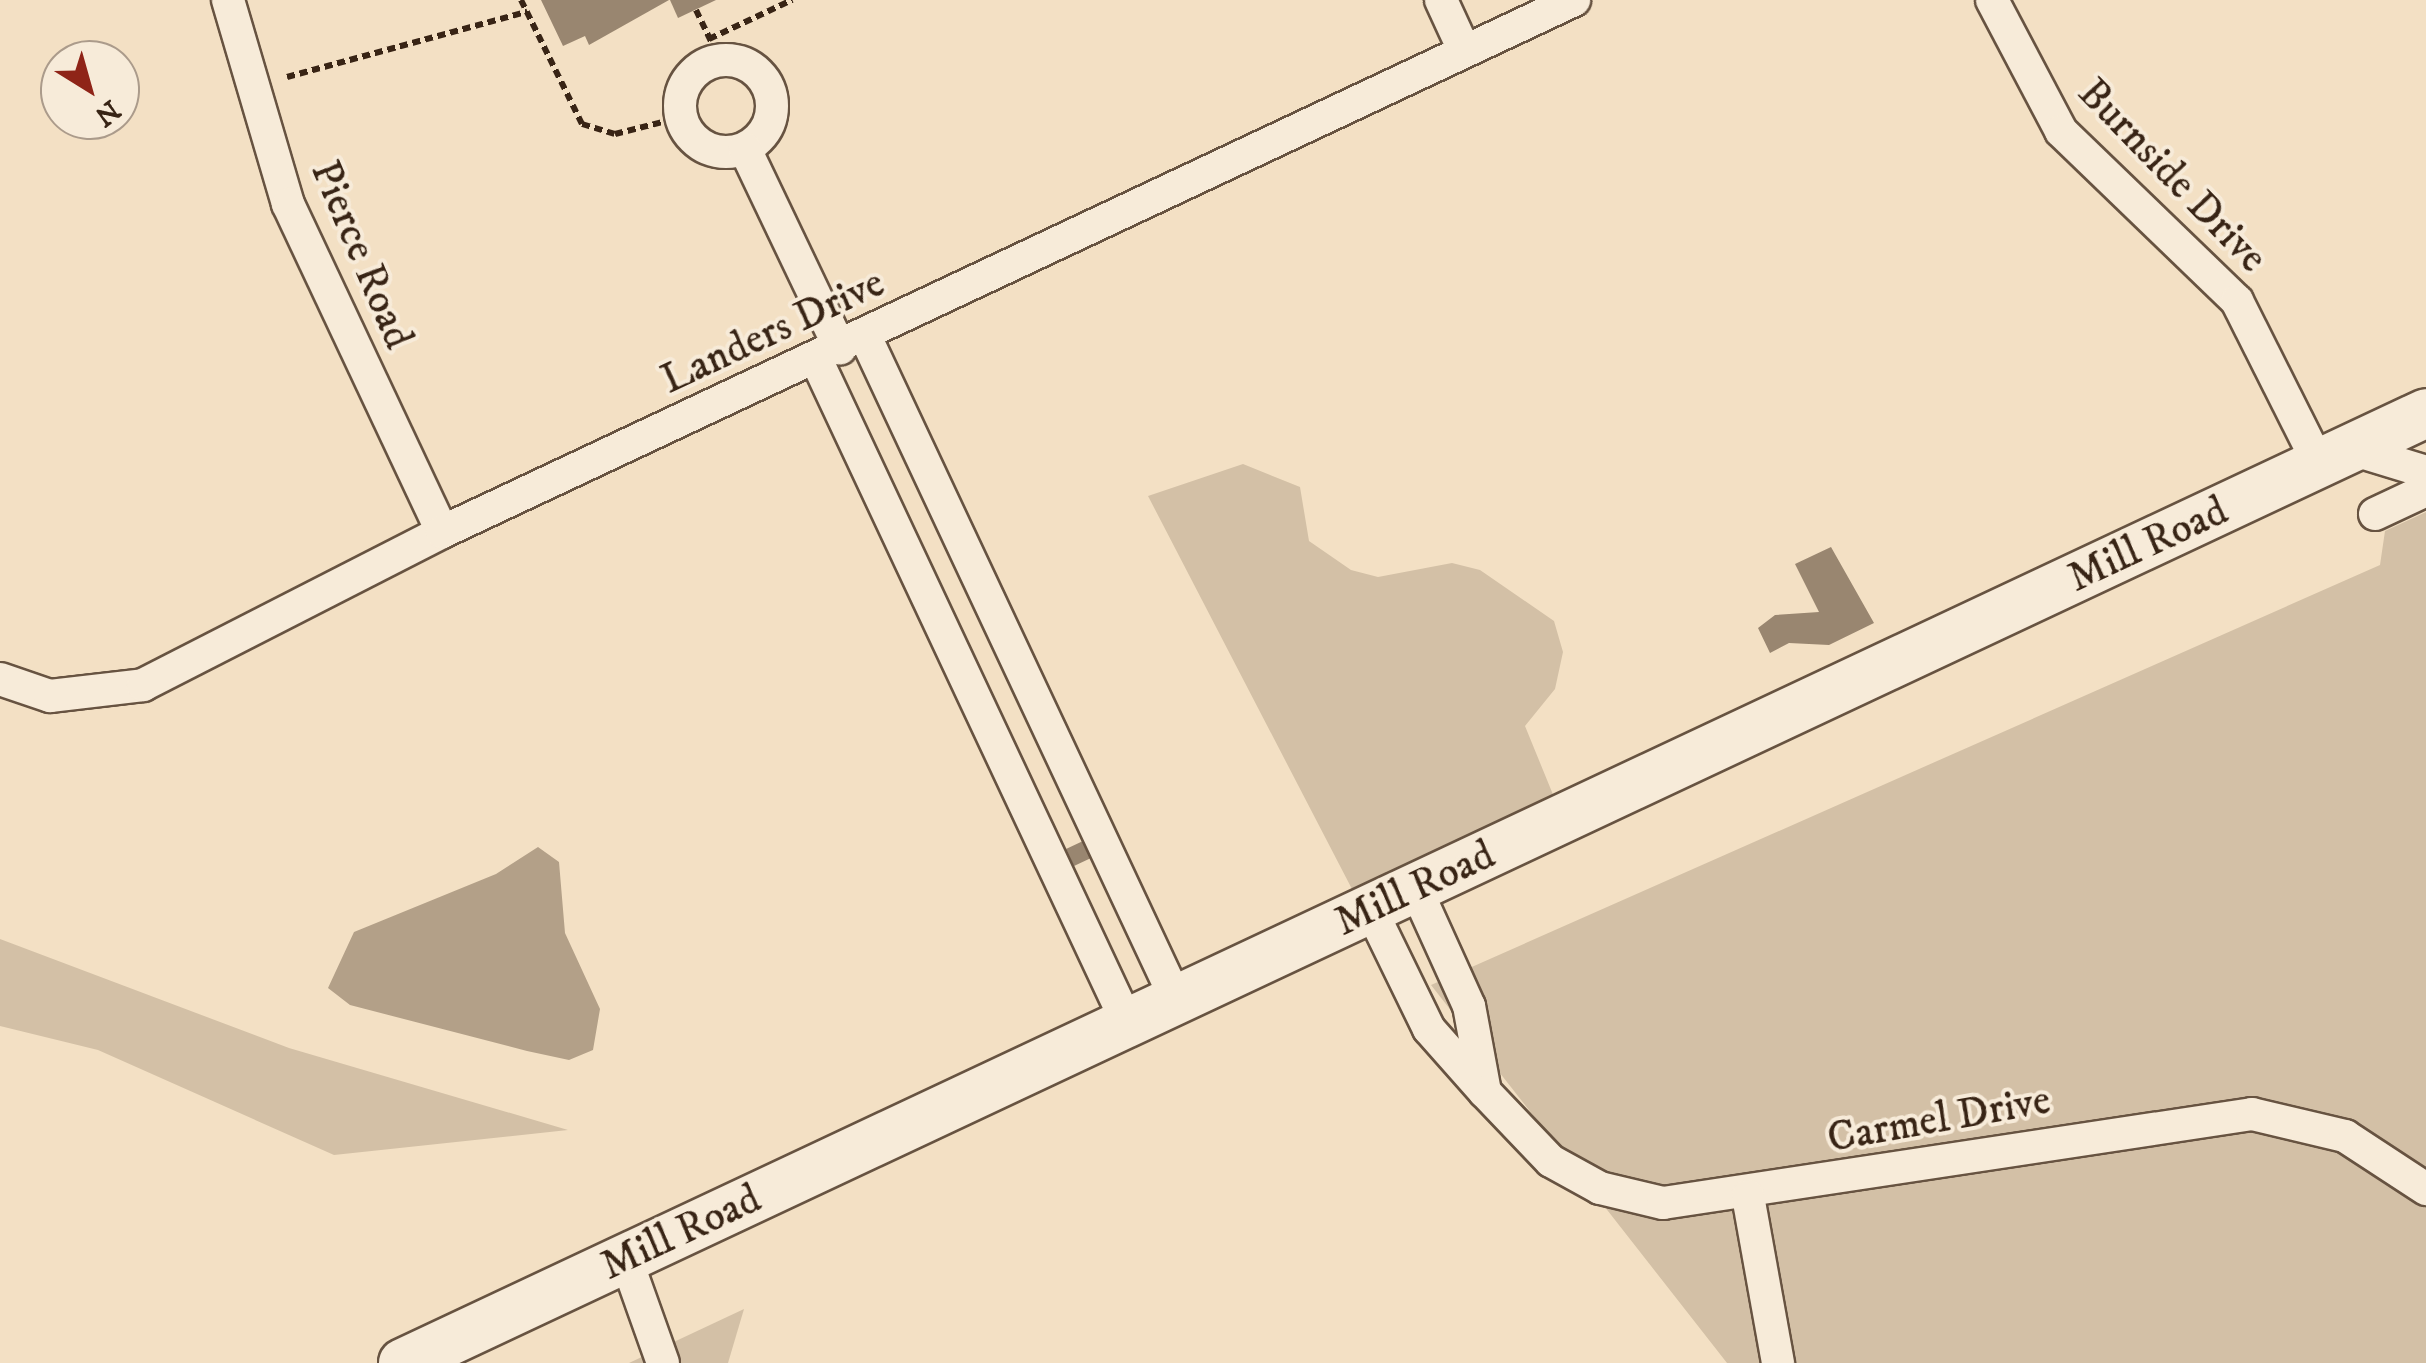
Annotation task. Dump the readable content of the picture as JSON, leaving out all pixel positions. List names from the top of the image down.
{
  "streets": {
    "street": [
      "Burnside Drive",
      "Pierce Road",
      "Landers Drive",
      "Mill Road",
      "Carmel Drive"
    ]
  },
  "crossings": [
    ["Burnside Drive", "Mill Road"],
    ["Pierce Road", "Landers Drive"],
    ["Mill Road", "Carmel Drive"]
  ],
  "north": "bottom right"
}
